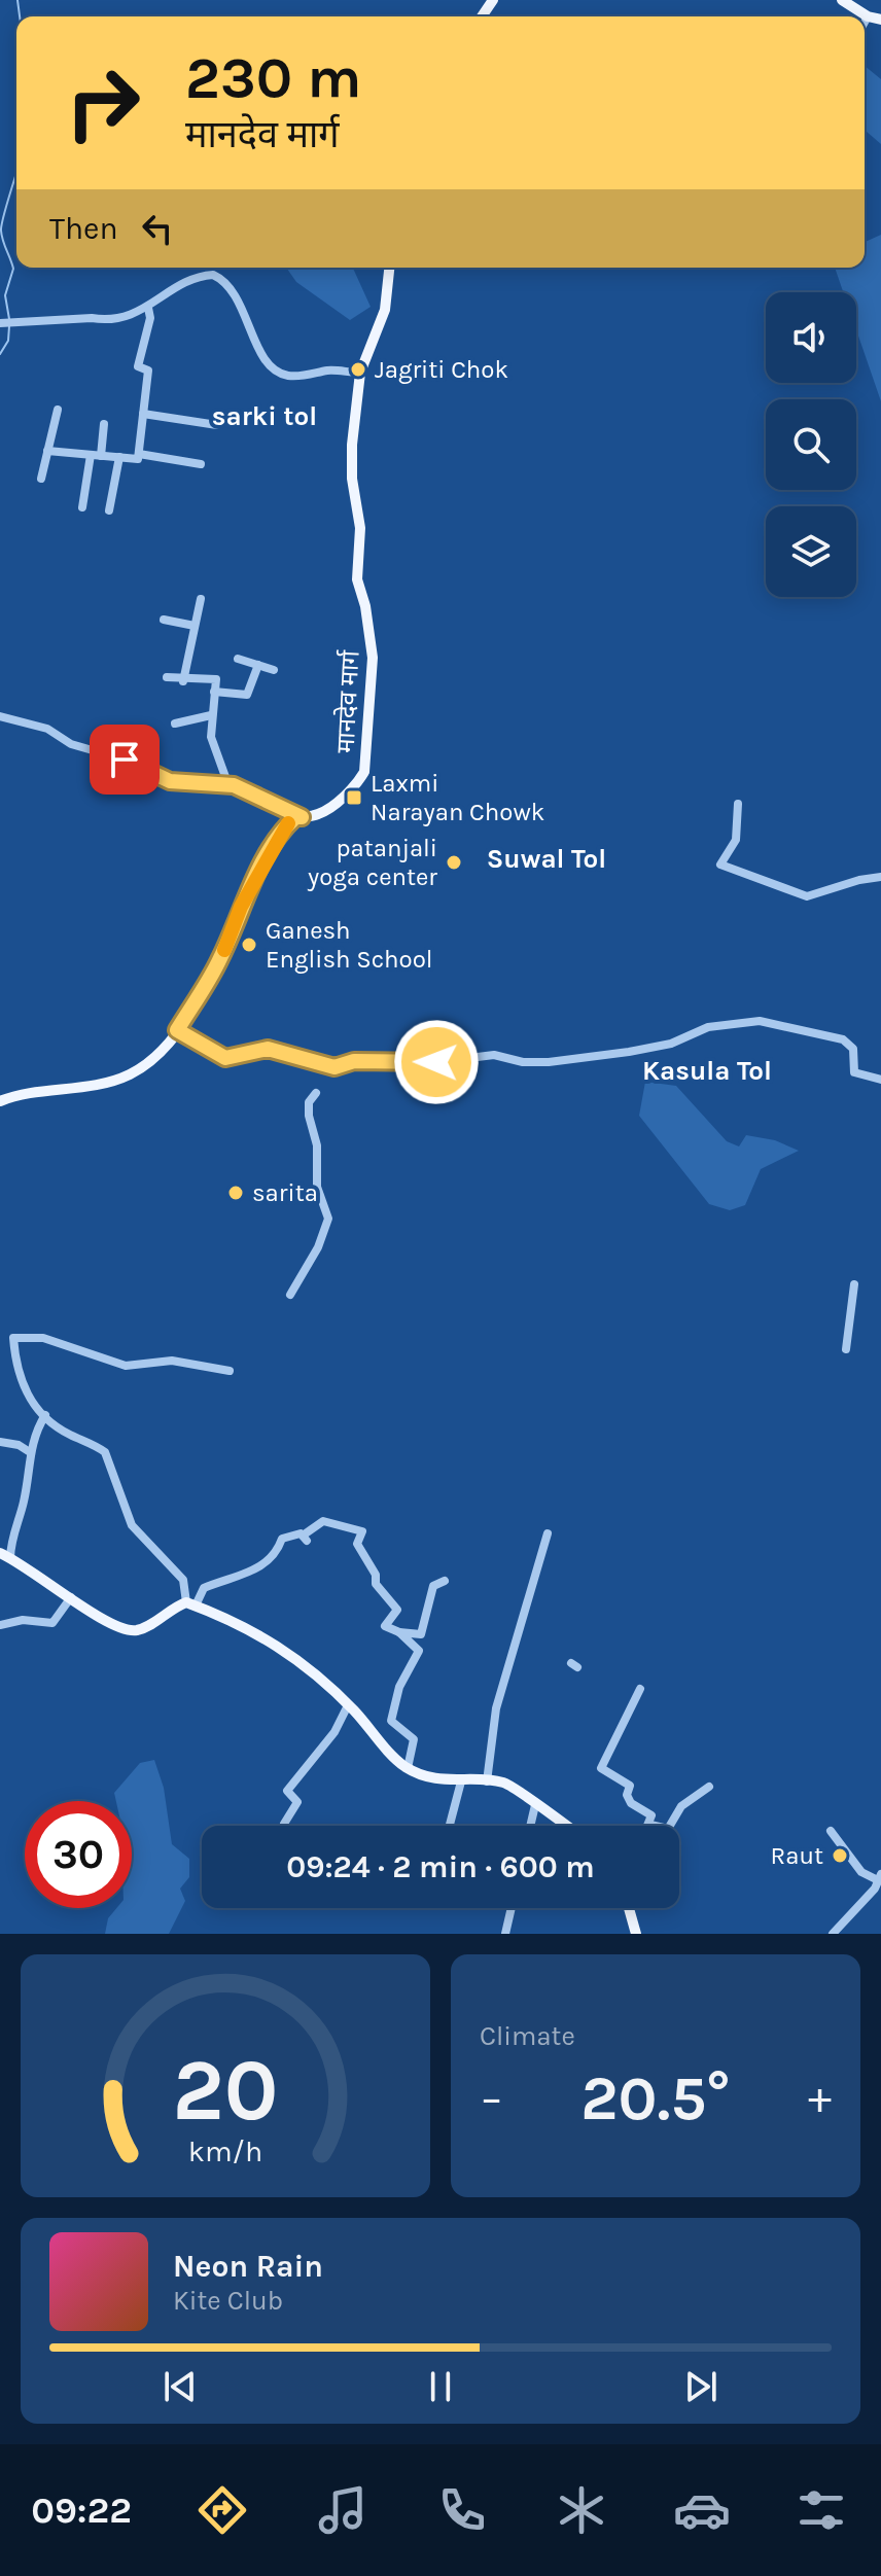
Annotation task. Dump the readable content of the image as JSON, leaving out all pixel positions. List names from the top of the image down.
{
  "streets": {
    "main road": ["मानदेव मार्ग"]
  },
  "districts": ["sarki tol", "Suwal Tol", "Kasula Tol"],
  "places": {
    "other": [
      "Jagriti Chok",
      "patanjali yoga center",
      "Ganesh English School",
      "sarita",
      "Raut"
    ],
    "transit": ["Laxmi Narayan Chowk"]
  },
  "page": {
    "turn": ["230 m", "मानदेव मार्ग"],
    "then": "Then",
    "limit": "30",
    "trip": "09:24 · 2 min · 600 m",
    "tile": "Climate",
    "heat": ["−", "20.5°", "+"],
    "song": ["Neon Rain", "Kite Club"],
    "tabs": "09:22",
    "gauge": ["20", "km/h"]
  }
}
